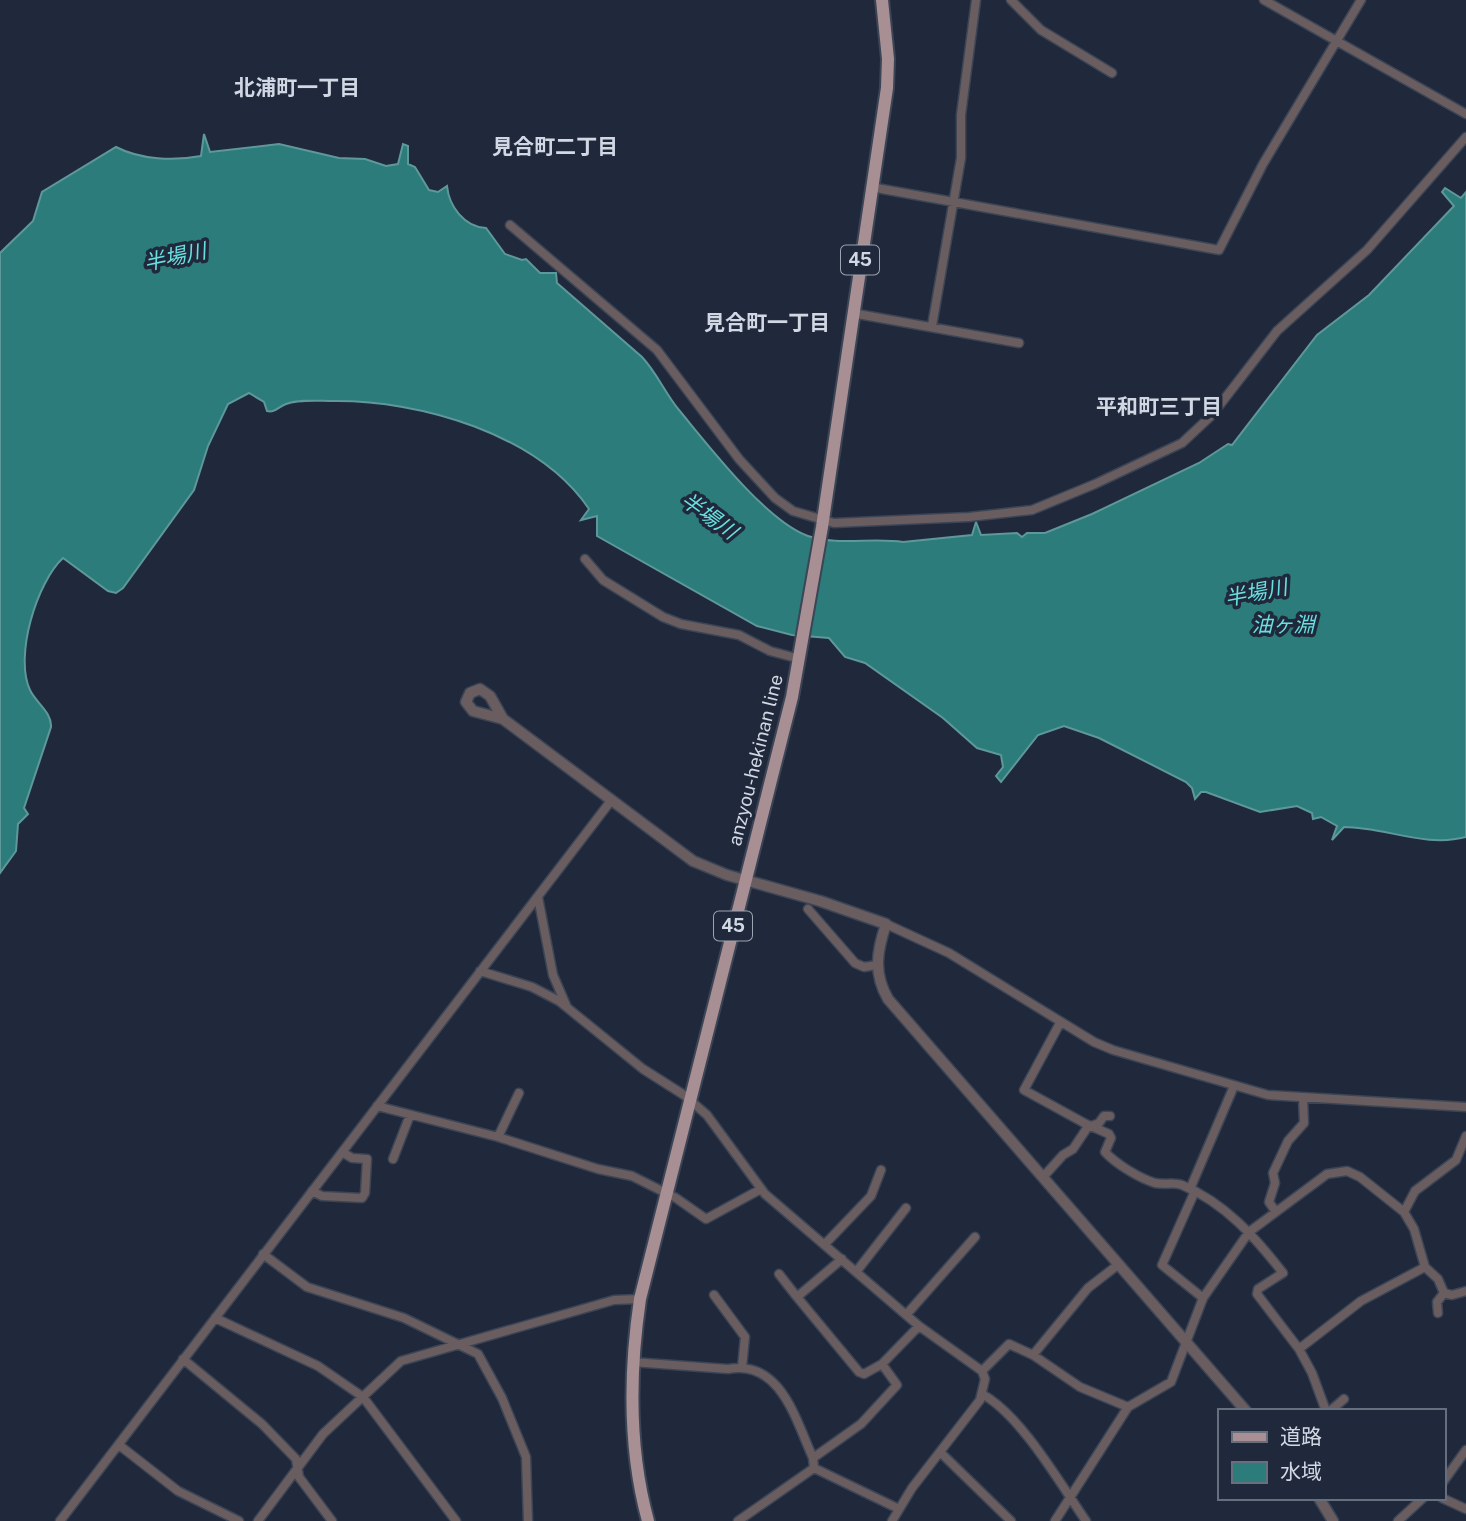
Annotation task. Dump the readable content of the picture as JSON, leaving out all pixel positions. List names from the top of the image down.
{
  "streets": {
    "main road": ["45", "anzyou-hekinan line"]
  },
  "districts": [
    "北浦町一丁目",
    "見合町二丁目",
    "見合町一丁目",
    "平和町三丁目"
  ],
  "water": ["半場川", "油ヶ淵"],
  "legend": ["道路", "水域"]
}
